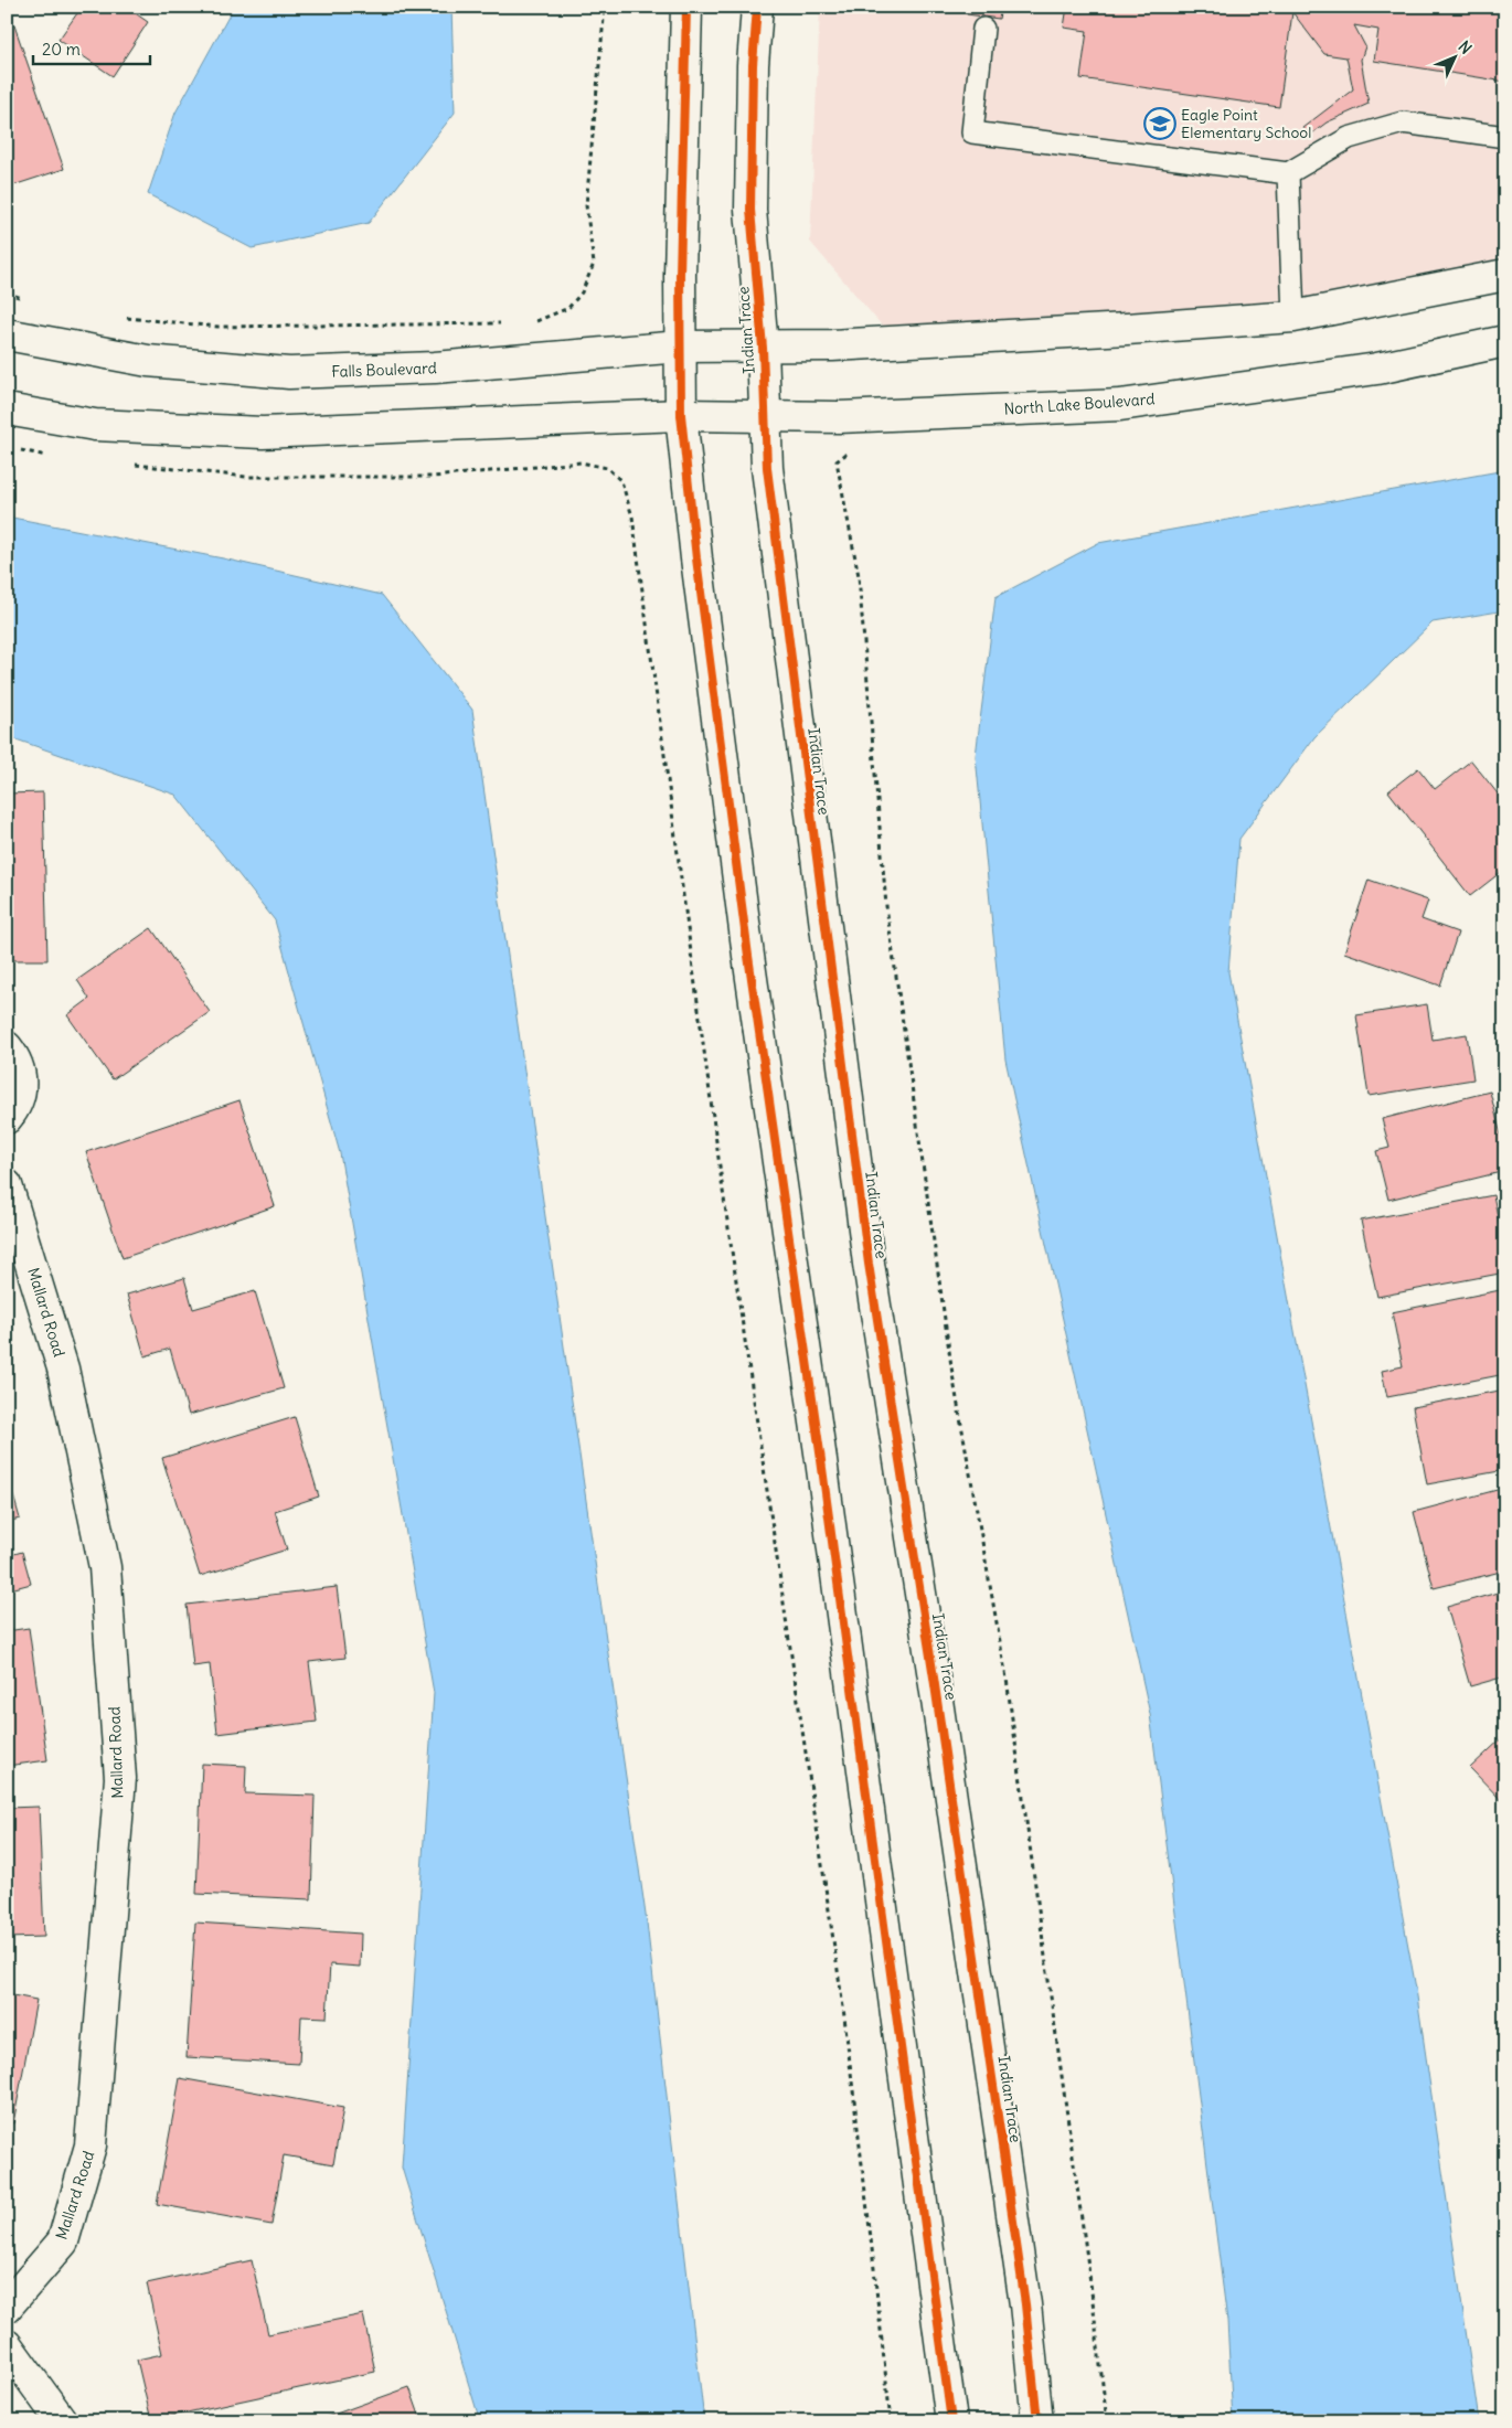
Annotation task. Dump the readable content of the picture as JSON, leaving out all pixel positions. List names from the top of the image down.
{
  "streets": {
    "main road": [
      "Indian Trace",
      "Falls Boulevard",
      "North Lake Boulevard",
      "Mallard Road"
    ]
  },
  "crossings": [
    ["Indian Trace", "Falls Boulevard"],
    ["Indian Trace", "North Lake Boulevard"]
  ],
  "places": {
    "school or university": ["Eagle Point Elementary School"]
  },
  "scale_bar": "20 m",
  "north": "top right"
}
